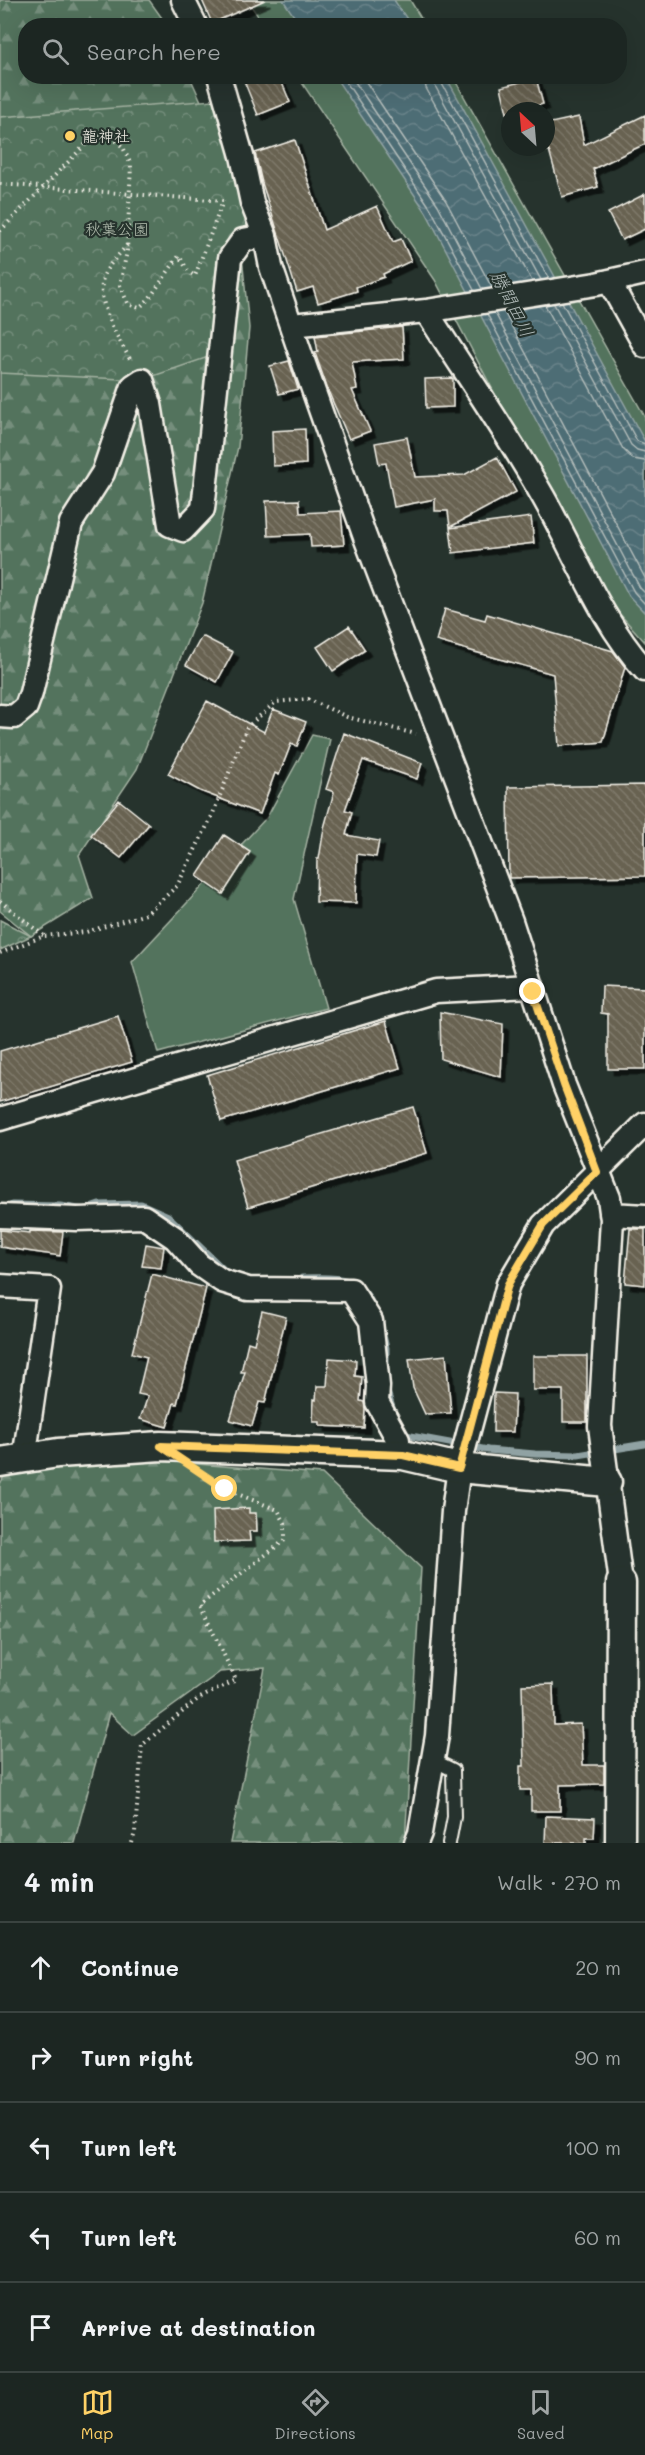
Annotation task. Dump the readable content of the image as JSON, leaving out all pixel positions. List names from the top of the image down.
{
  "water": ["勝間田川"],
  "parks": ["秋葉公園"],
  "places": ["龍神社"],
  "north": "top left",
  "page": {
    "search": "Search here",
    "heading": ["4 min", "Walk · 270 m"],
    "list": [
      ["Continue", "20 m"],
      ["Turn right", "90 m"],
      ["Turn left", "100 m"],
      ["Turn left", "60 m"],
      "Arrive at destination"
    ],
    "nav": ["Map", "Directions", "Saved"]
  }
}
